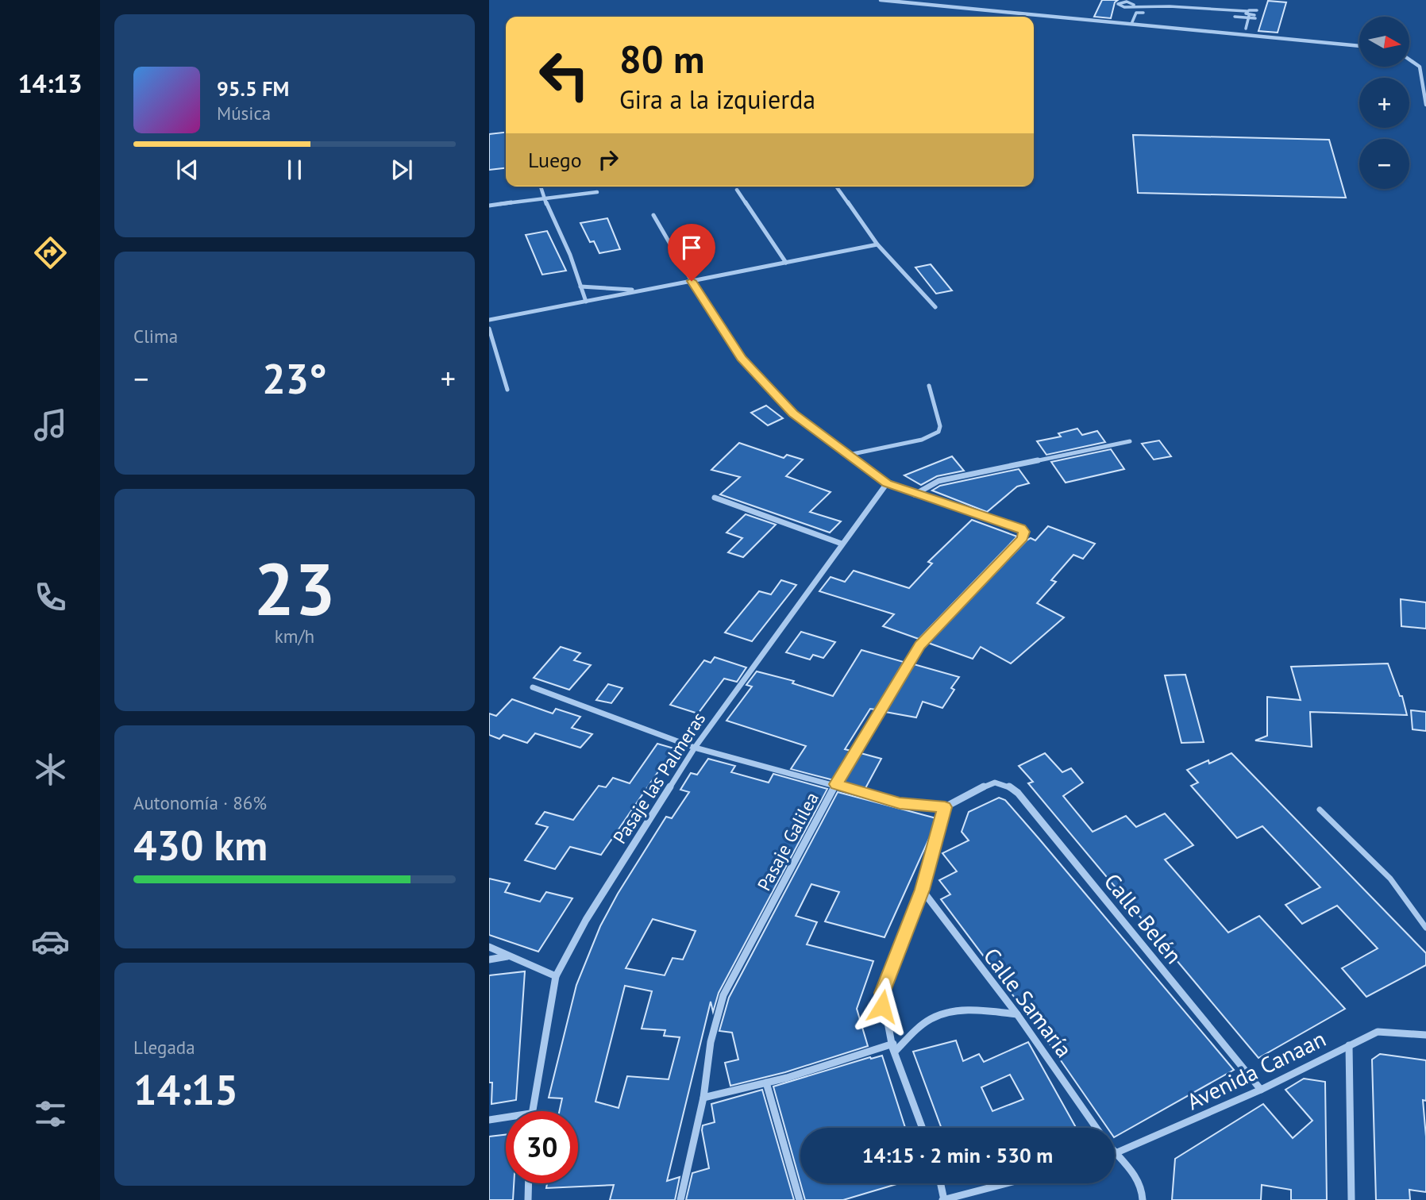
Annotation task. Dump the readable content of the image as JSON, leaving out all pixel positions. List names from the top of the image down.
{
  "streets": {
    "street": [
      "Pasaje las Palmeras",
      "Pasaje Galilea",
      "Calle Belén",
      "Calle Samaría",
      "Avenida Canaan"
    ]
  },
  "crossings": [
    ["Calle Belén", "Avenida Canaan"],
    ["Calle Samaría", "Avenida Canaan"]
  ],
  "north": "right",
  "page": {
    "tabs": "14:13",
    "map_buttons": ["+", "−"],
    "turn": ["80 m", "Gira a la izquierda"],
    "song": ["95.5 FM", "Música"],
    "then": "Luego",
    "tile": [
      "Clima",
      ["23", "km/h"],
      ["Autonomía · 86%", "430 km"],
      ["Llegada", "14:15"]
    ],
    "heat": ["−", "23°", "+"],
    "limit": "30",
    "trip": "14:15 · 2 min · 530 m"
  }
}
